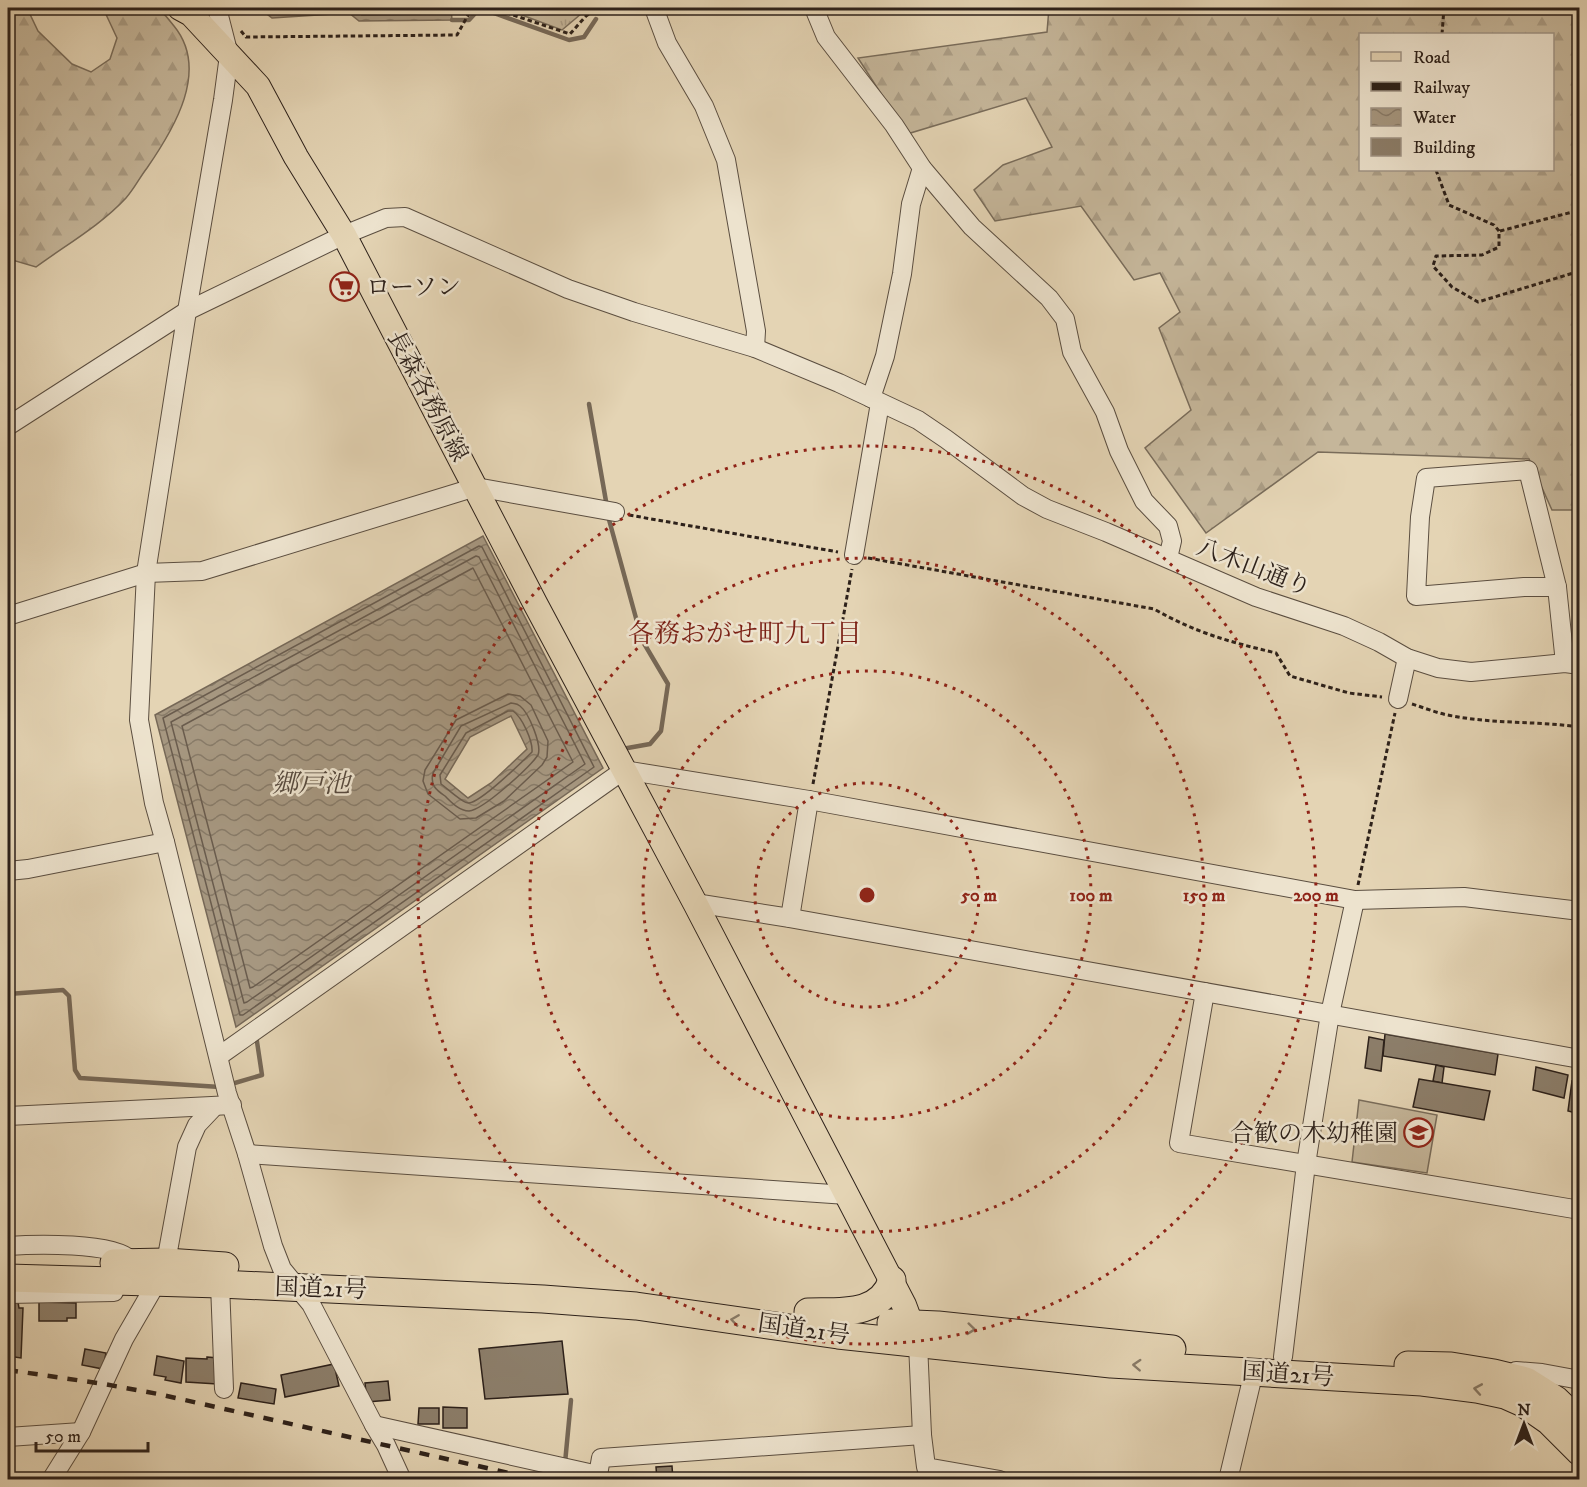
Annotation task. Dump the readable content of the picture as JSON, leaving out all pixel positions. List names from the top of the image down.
{
  "streets": {
    "highway": ["国道21号"],
    "main road": ["長森各務原線"],
    "street": ["八木山通り"]
  },
  "crossings": [
    ["長森各務原線", "国道21号"]
  ],
  "districts": ["各務おがせ町九丁目"],
  "water": ["郷戸池"],
  "places": {
    "supermarket": ["ローソン"],
    "school or university": ["合歓の木幼稚園"]
  },
  "legend": [
    "Road",
    "Railway",
    "Water",
    "Building"
  ],
  "scale_bar": "50 m",
  "north": "top",
  "rings": [
    "50 m",
    "100 m",
    "150 m",
    "200 m"
  ]
}
